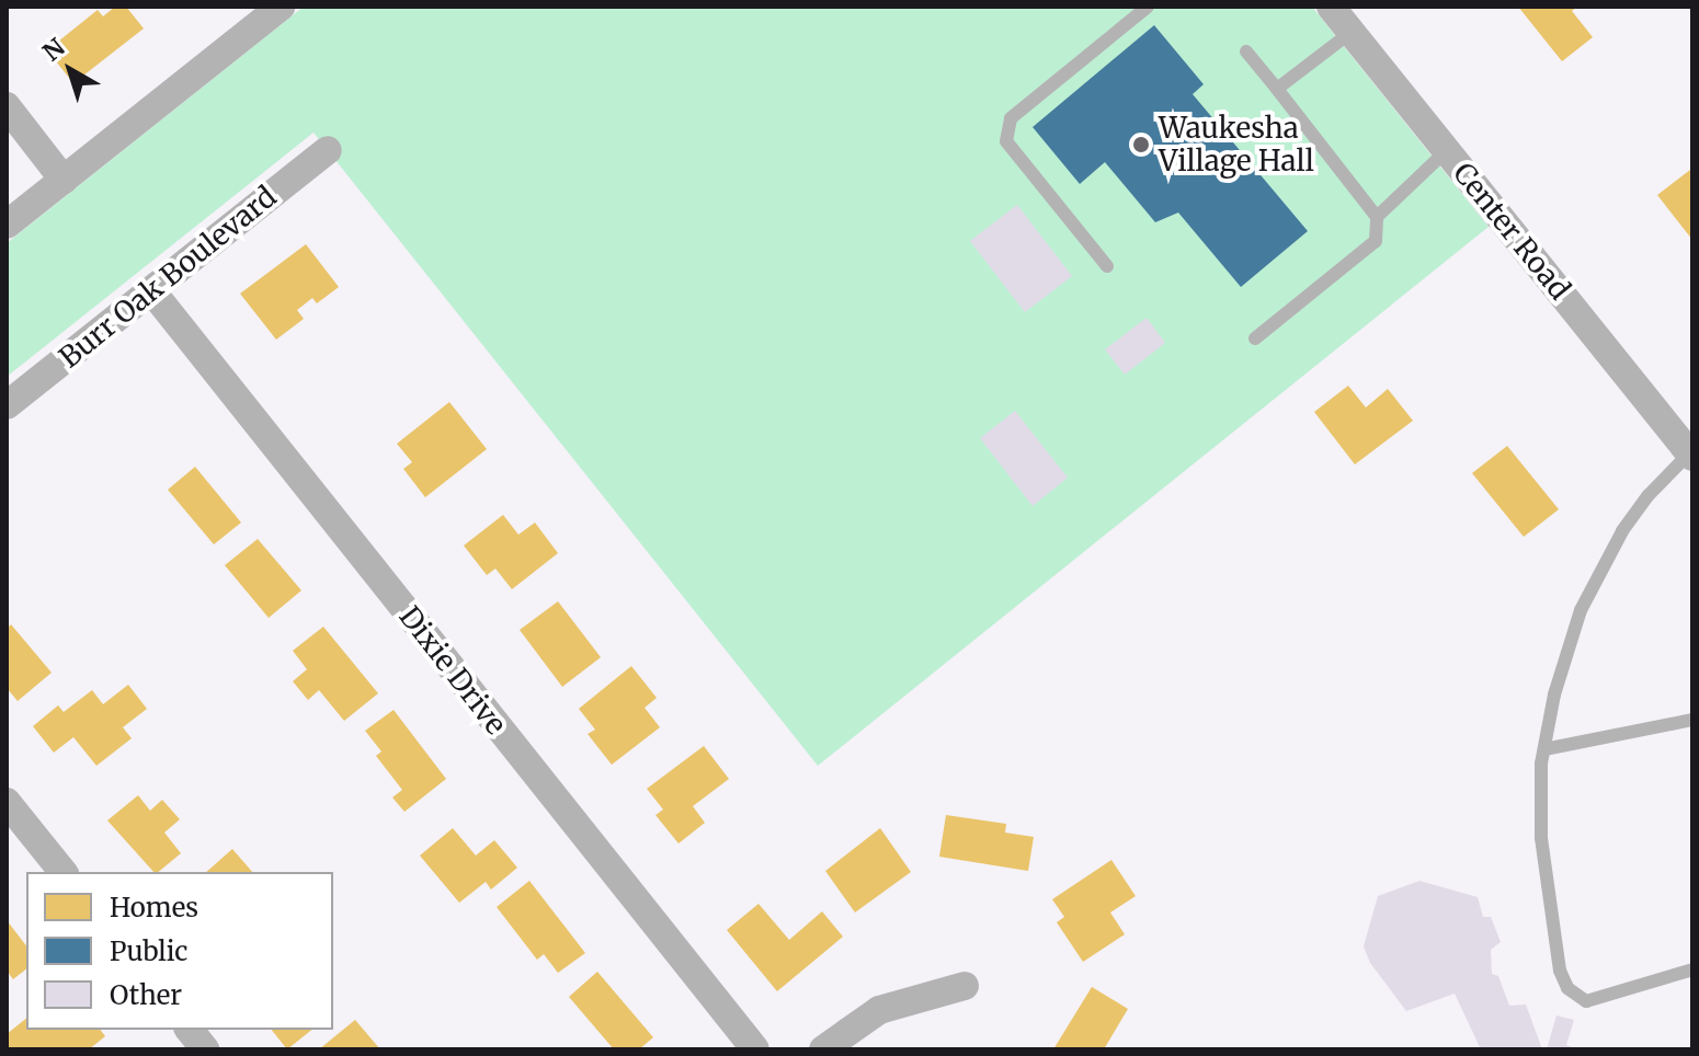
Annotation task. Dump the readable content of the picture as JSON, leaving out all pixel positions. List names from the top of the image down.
{
  "streets": {
    "street": ["Center Road", "Burr Oak Boulevard", "Dixie Drive"]
  },
  "crossings": [
    ["Burr Oak Boulevard", "Dixie Drive"]
  ],
  "places": ["Waukesha Village Hall"],
  "legend": ["Homes", "Public", "Other"],
  "north": "top left"
}
